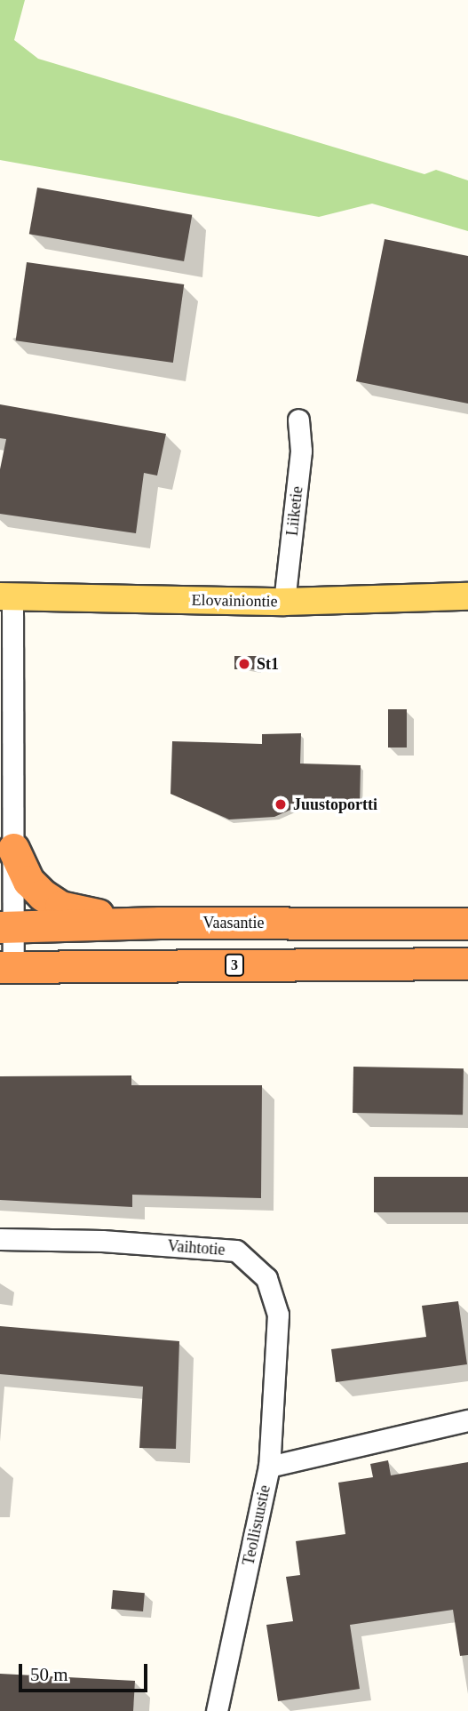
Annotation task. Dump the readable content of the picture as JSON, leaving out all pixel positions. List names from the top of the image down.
{
  "streets": {
    "highway": ["Vaasantie", "3"],
    "main road": ["Elovainiontie"],
    "street": ["Liiketie", "Vaihtotie", "Teollisuustie"]
  },
  "crossings": [
    ["Liiketie", "Elovainiontie"],
    ["Vaihtotie", "Teollisuustie"]
  ],
  "places": ["St1", "Juustoportti"],
  "scale_bar": "50 m"
}
